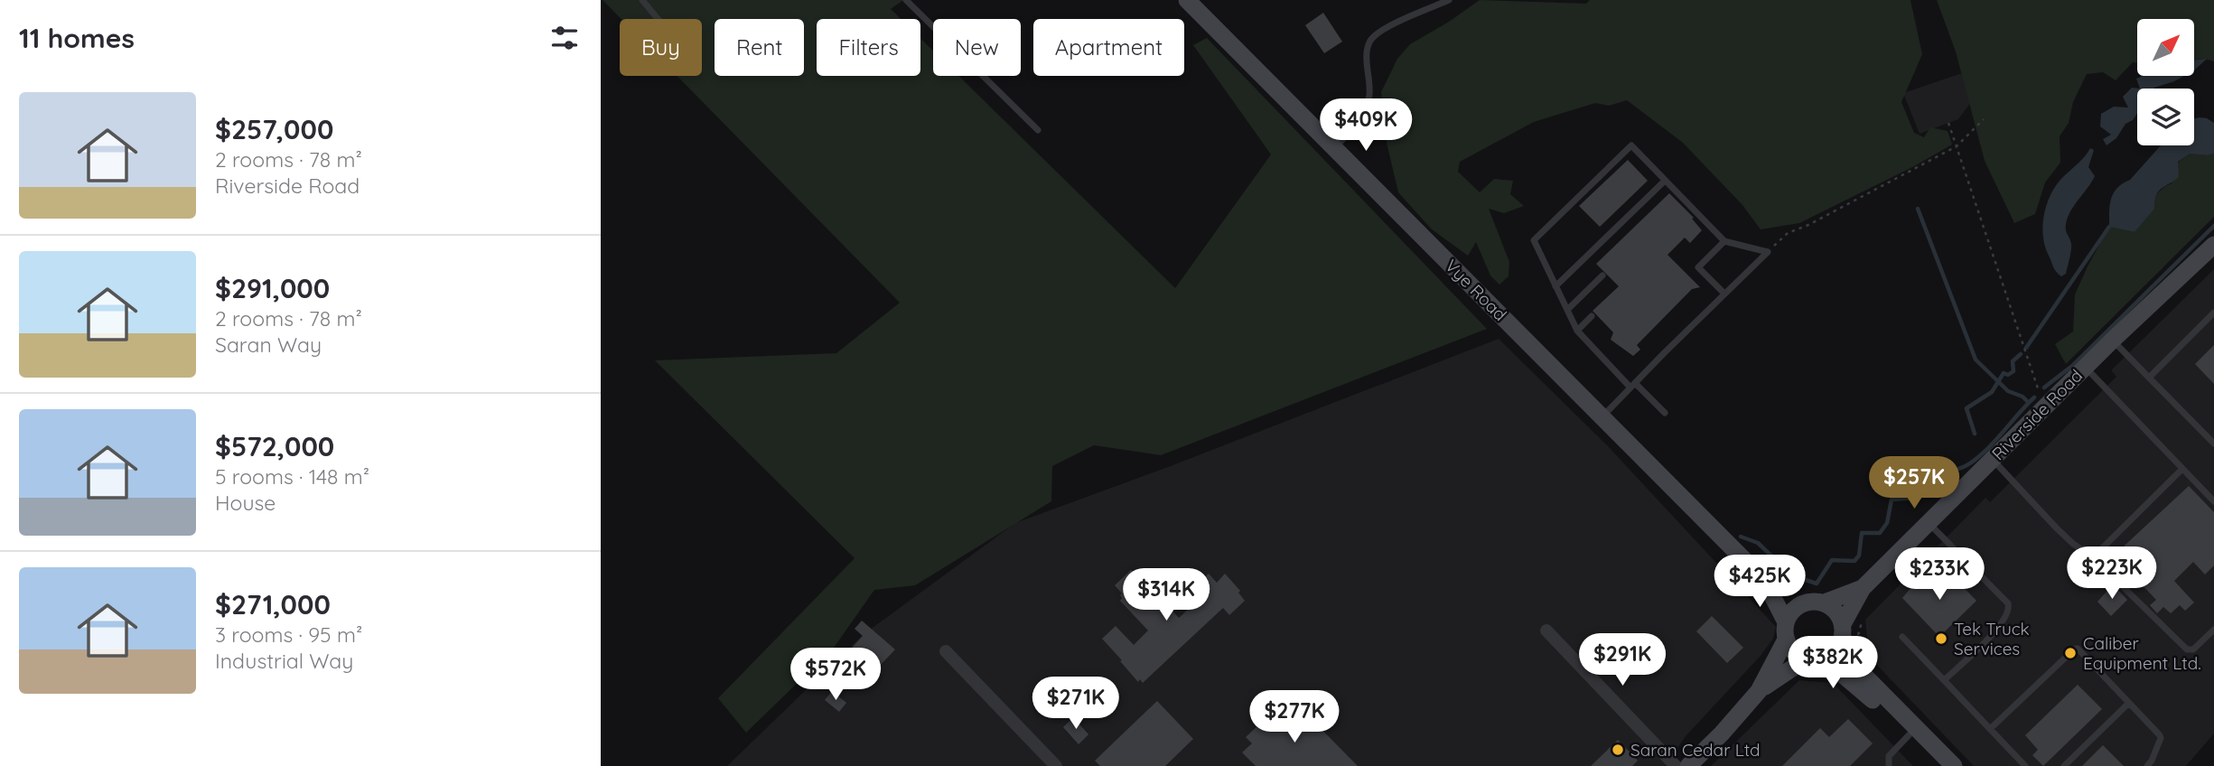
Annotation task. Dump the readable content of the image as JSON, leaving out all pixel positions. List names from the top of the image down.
{
  "streets": {
    "main road": ["Vye Road", "Riverside Road"]
  },
  "crossings": [
    ["Vye Road", "Riverside Road"]
  ],
  "places": ["Tek Truck Services", "Caliber Equipment Ltd.", "Saran Cedar Ltd"],
  "north": "top right",
  "page": {
    "heading": "11 homes",
    "chip": [
      "Buy",
      "Rent",
      "Filters",
      "New",
      "Apartment"
    ],
    "list": [
      {
        "name": "$257,000",
        "note": "2 rooms · 78 m² · Riverside Road"
      },
      {
        "name": "$291,000",
        "note": "2 rooms · 78 m² · Saran Way"
      },
      {
        "name": "$572,000",
        "note": "5 rooms · 148 m² · House"
      },
      {
        "name": "$271,000",
        "note": "3 rooms · 95 m² · Industrial Way"
      }
    ],
    "price": [
      "$409K",
      "$257K",
      "$223K",
      "$233K",
      "$425K",
      "$314K",
      "$291K",
      "$382K",
      "$572K",
      "$271K",
      "$277K"
    ]
  }
}
